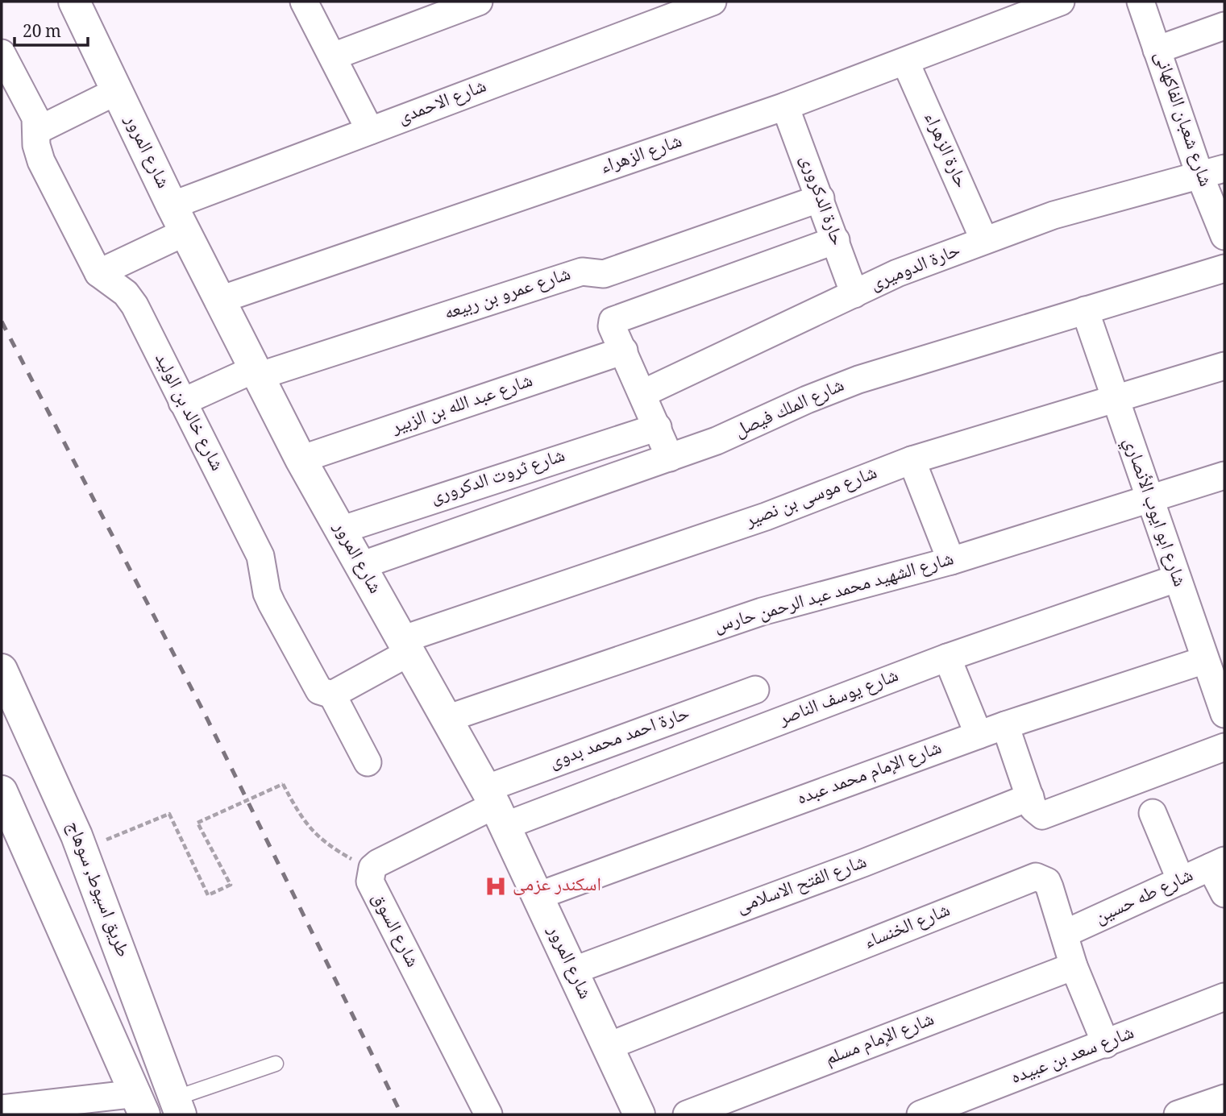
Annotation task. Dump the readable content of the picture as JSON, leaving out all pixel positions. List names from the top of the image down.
{
  "streets": {
    "street": [
      "شارع الاحمدى",
      "شارع شعبان الفاكهانى",
      "حارة الزهراء",
      "شارع المرور",
      "شارع الزهراء",
      "حارة الدكرورى",
      "حارة الدوميرى",
      "شارع عمرو بن ربيعه",
      "شارع عبد الله بن الزبير",
      "شارع الملك فيصل",
      "شارع خالد بن الوليد",
      "شارع ثروت الدكرورى",
      "شارع موسى بن نصير",
      "شارع ابو ايوب الأنصاري",
      "شارع الشهيد محمد عبد الرحمن حارس",
      "شارع يوسف الناصر",
      "حارة احمد محمد بدوى",
      "شارع الإمام محمد عبده",
      "شارع الفتح الاسلامى",
      "طريق اسيوط, سوهاج",
      "شارع طه حسين",
      "شارع الخنساء",
      "شارع السوق",
      "شارع الإمام مسلم",
      "شارع سعد بن عبيده"
    ]
  },
  "crossings": [
    ["شارع الاحمدى", "شارع المرور"],
    ["شارع الاحمدى", "شارع خالد بن الوليد"],
    ["شارع شعبان الفاكهانى", "حارة الدوميرى"],
    ["حارة الزهراء", "شارع الزهراء"],
    ["حارة الزهراء", "حارة الدوميرى"],
    ["شارع المرور", "شارع الزهراء"],
    ["شارع المرور", "شارع عمرو بن ربيعه"],
    ["شارع المرور", "شارع عبد الله بن الزبير"],
    ["شارع المرور", "شارع الملك فيصل"],
    ["شارع المرور", "شارع ثروت الدكرورى"],
    ["شارع المرور", "شارع موسى بن نصير"],
    ["شارع المرور", "شارع الشهيد محمد عبد الرحمن حارس"],
    ["شارع المرور", "شارع يوسف الناصر"],
    ["شارع المرور", "حارة احمد محمد بدوى"],
    ["شارع المرور", "شارع الإمام محمد عبده"],
    ["شارع المرور", "شارع الفتح الاسلامى"],
    ["شارع المرور", "شارع الخنساء"],
    ["شارع المرور", "شارع السوق"],
    ["شارع الزهراء", "حارة الدكرورى"],
    ["حارة الدكرورى", "حارة الدوميرى"],
    ["حارة الدكرورى", "شارع عمرو بن ربيعه"],
    ["شارع عمرو بن ربيعه", "شارع خالد بن الوليد"],
    ["شارع الملك فيصل", "شارع ابو ايوب الأنصاري"],
    ["شارع موسى بن نصير", "شارع ابو ايوب الأنصاري"],
    ["شارع ابو ايوب الأنصاري", "شارع الشهيد محمد عبد الرحمن حارس"],
    ["شارع ابو ايوب الأنصاري", "شارع يوسف الناصر"],
    ["شارع ابو ايوب الأنصاري", "شارع الإمام محمد عبده"],
    ["شارع يوسف الناصر", "حارة احمد محمد بدوى"],
    ["شارع يوسف الناصر", "شارع السوق"],
    ["حارة احمد محمد بدوى", "شارع السوق"],
    ["شارع طه حسين", "شارع الخنساء"],
    ["شارع الخنساء", "شارع الإمام مسلم"],
    ["شارع الخنساء", "شارع سعد بن عبيده"]
  ],
  "places": {
    "hospital": ["اسكندر عزمى"]
  },
  "scale_bar": "20 m"
}
